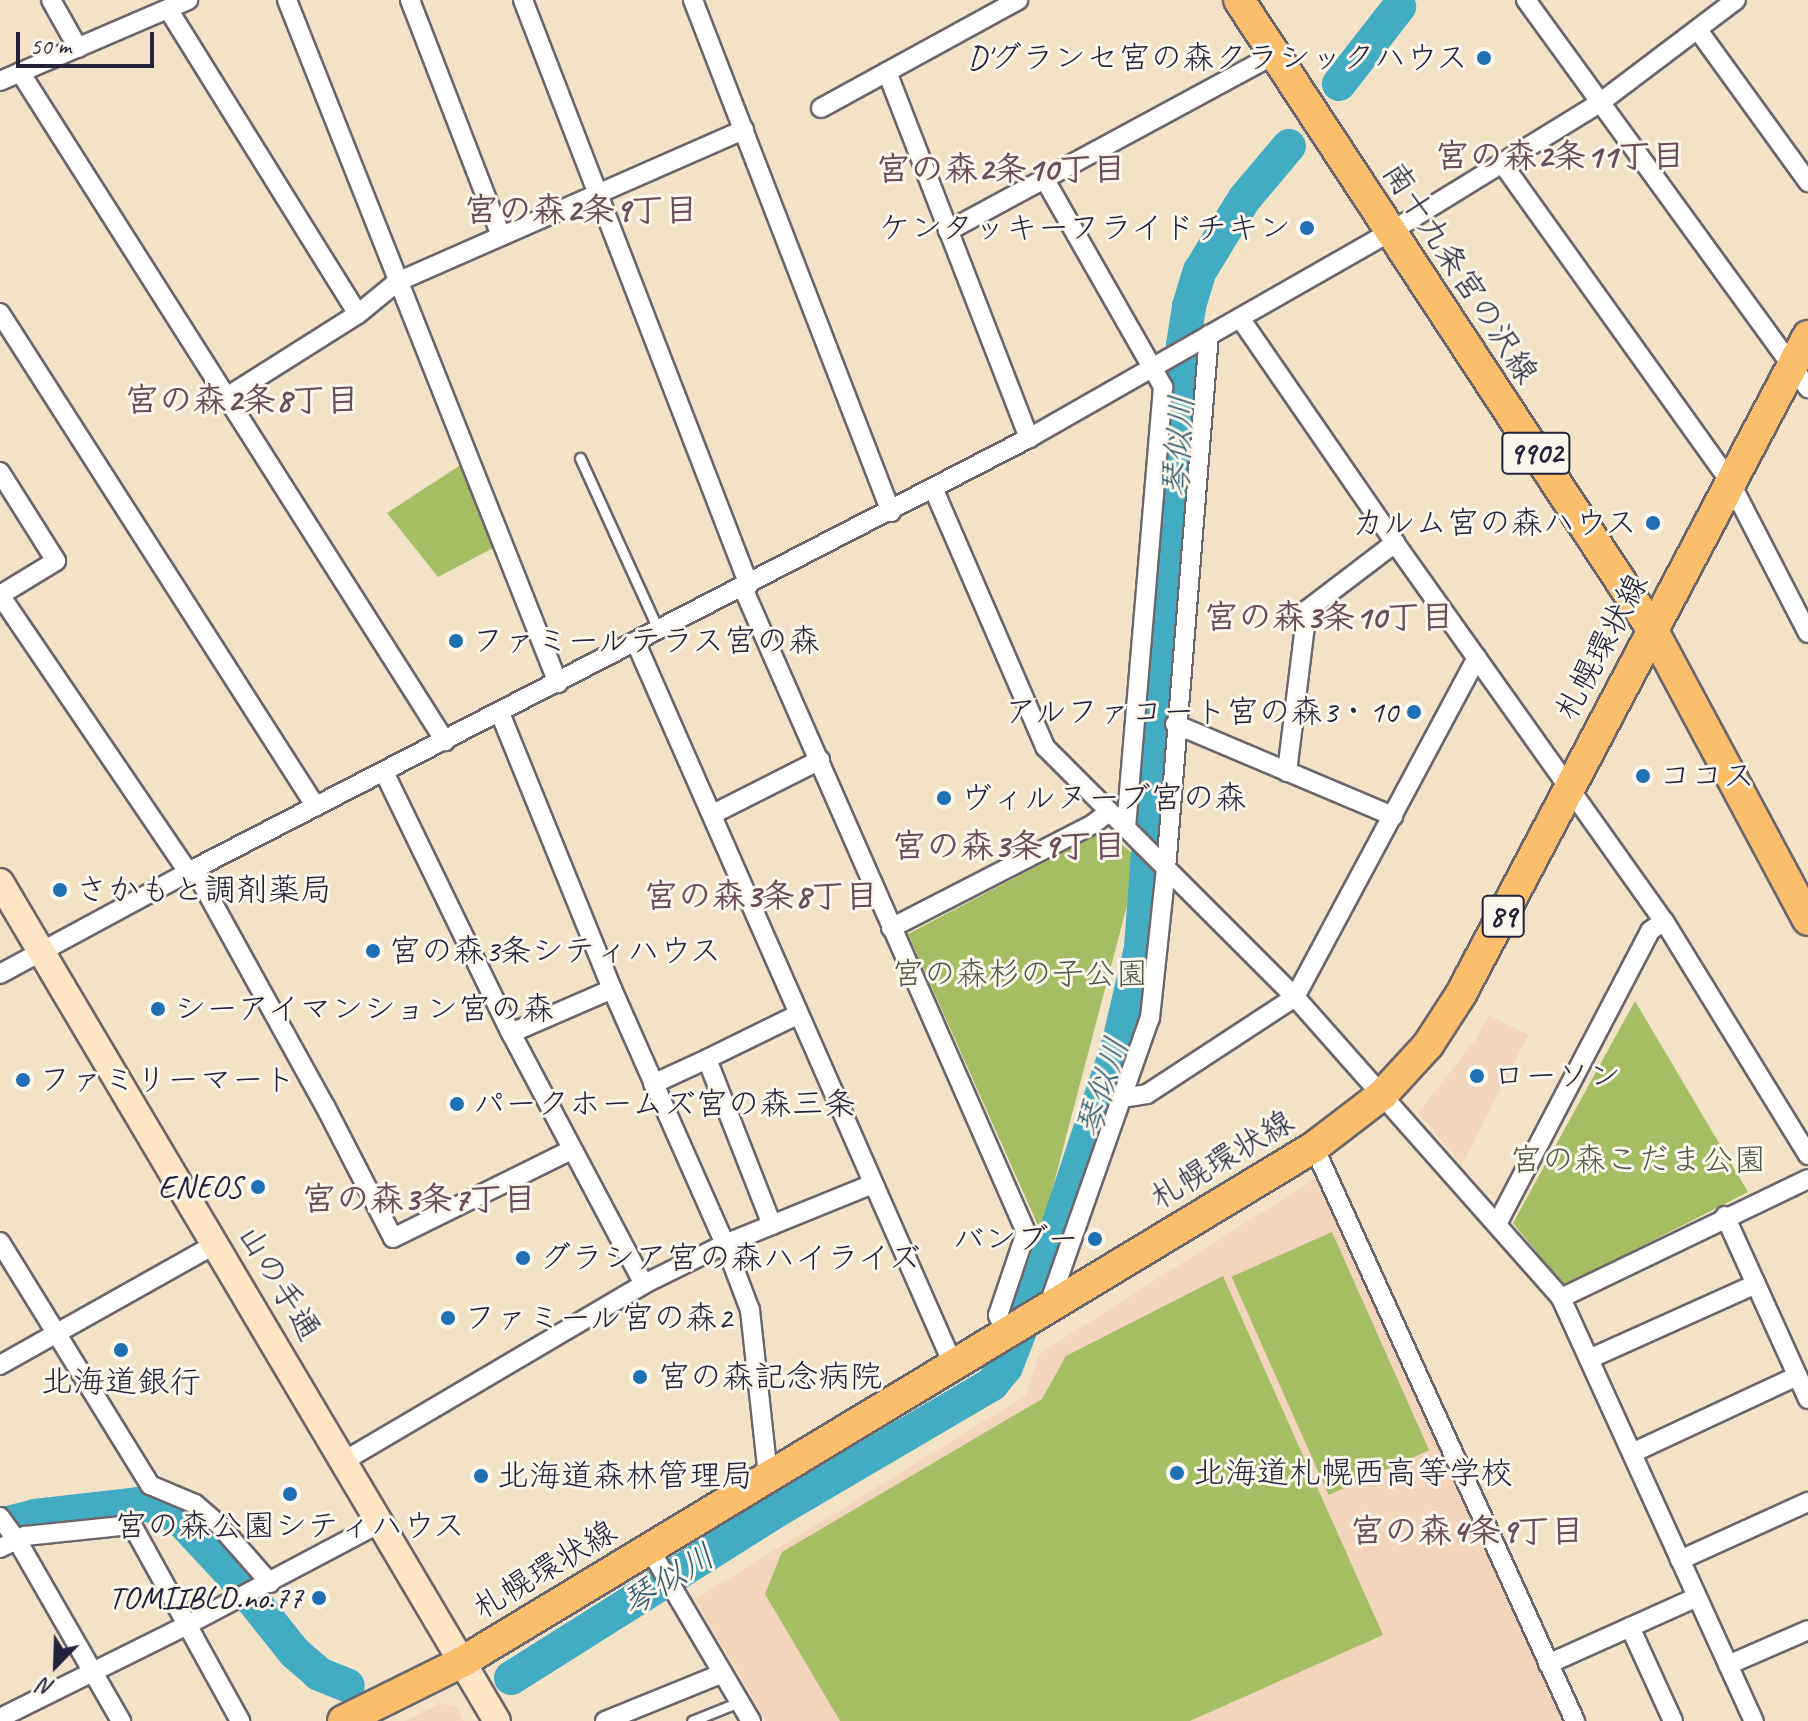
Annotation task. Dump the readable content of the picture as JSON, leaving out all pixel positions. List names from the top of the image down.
{
  "streets": {
    "main road": [
      "南十九条宮の沢線",
      "9902",
      "札幌環状線",
      "89",
      "山の手通"
    ]
  },
  "crossings": [
    ["南十九条宮の沢線", "札幌環状線"],
    ["札幌環状線", "山の手通"]
  ],
  "districts": [
    "宮の森2条11丁目",
    "宮の森2条10丁目",
    "宮の森2条9丁目",
    "宮の森2条8丁目",
    "宮の森3条10丁目",
    "宮の森3条9丁目",
    "宮の森3条8丁目",
    "宮の森3条7丁目",
    "宮の森4条9丁目"
  ],
  "water": ["琴似川"],
  "parks": ["宮の森杉の子公園", "宮の森こだま公園"],
  "places": [
    "D'グランセ宮の森クラシックハウス",
    "ケンタッキーフライドチキン",
    "カルム宮の森ハウス",
    "ファミールテラス宮の森",
    "アルファコート宮の森3・10",
    "ココス",
    "ヴィルヌーブ宮の森",
    "さかもと調剤薬局",
    "宮の森3条シティハウス",
    "シーアイマンション宮の森",
    "ローソン",
    "ファミリーマート",
    "パークホームズ宮の森三条",
    "ENEOS",
    "バンブー",
    "グラシア宮の森ハイライズ",
    "ファミール宮の森2",
    "北海道銀行",
    "宮の森記念病院",
    "北海道札幌西高等学校",
    "北海道森林管理局",
    "宮の森公園シティハウス",
    "TOMIIBLD.no.77"
  ],
  "scale_bar": "50 m",
  "north": "bottom left"
}
